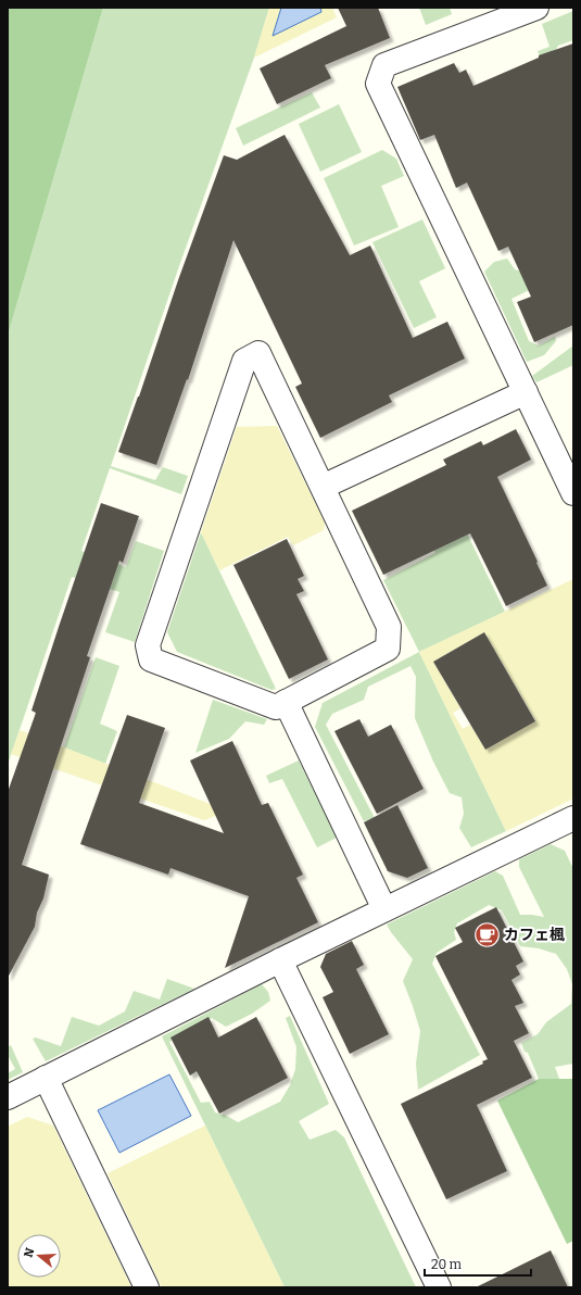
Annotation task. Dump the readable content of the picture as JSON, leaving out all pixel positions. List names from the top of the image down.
{
  "places": {
    "cafe": ["カフェ楓"]
  },
  "scale_bar": "20 m",
  "north": "left"
}
